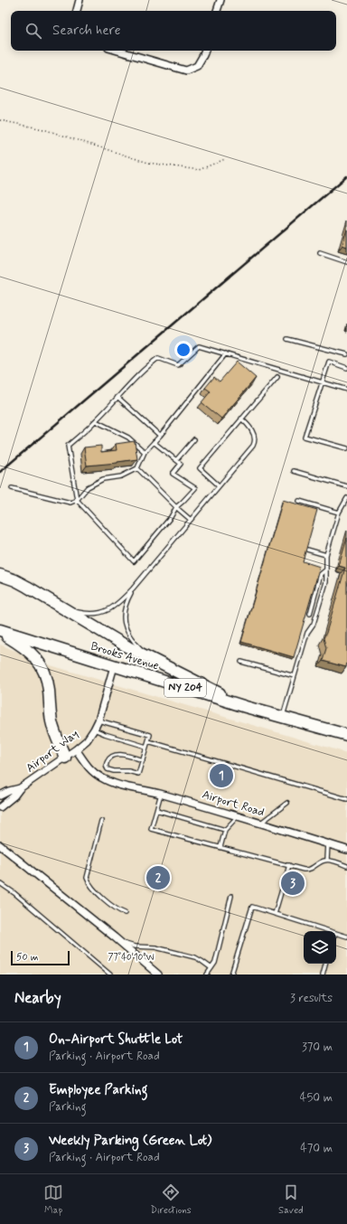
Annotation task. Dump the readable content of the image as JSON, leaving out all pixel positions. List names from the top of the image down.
{
  "streets": {
    "main road": ["Brooks Avenue", "NY 204"],
    "street": ["Airport Way", "Airport Road"]
  },
  "crossings": [
    ["Brooks Avenue", "Airport Way"],
    ["Airport Way", "Airport Road"]
  ],
  "scale_bar": "50 m",
  "page": {
    "search": "Search here",
    "pins": ["1", "2", "3"],
    "scale": "50 m",
    "heading": ["Nearby", "3 results"],
    "list": [
      {
        "mark": "1",
        "name": "On-Airport Shuttle Lot",
        "note": "Parking · Airport Road",
        "value": "370 m"
      },
      {
        "mark": "2",
        "name": "Employee Parking",
        "note": "Parking",
        "value": "450 m"
      },
      {
        "mark": "3",
        "name": "Weekly Parking (Green Lot)",
        "note": "Parking · Airport Road",
        "value": "470 m"
      }
    ],
    "nav": ["Map", "Directions", "Saved"]
  },
  "coordinates": ["77°40'10\"W"]
}
